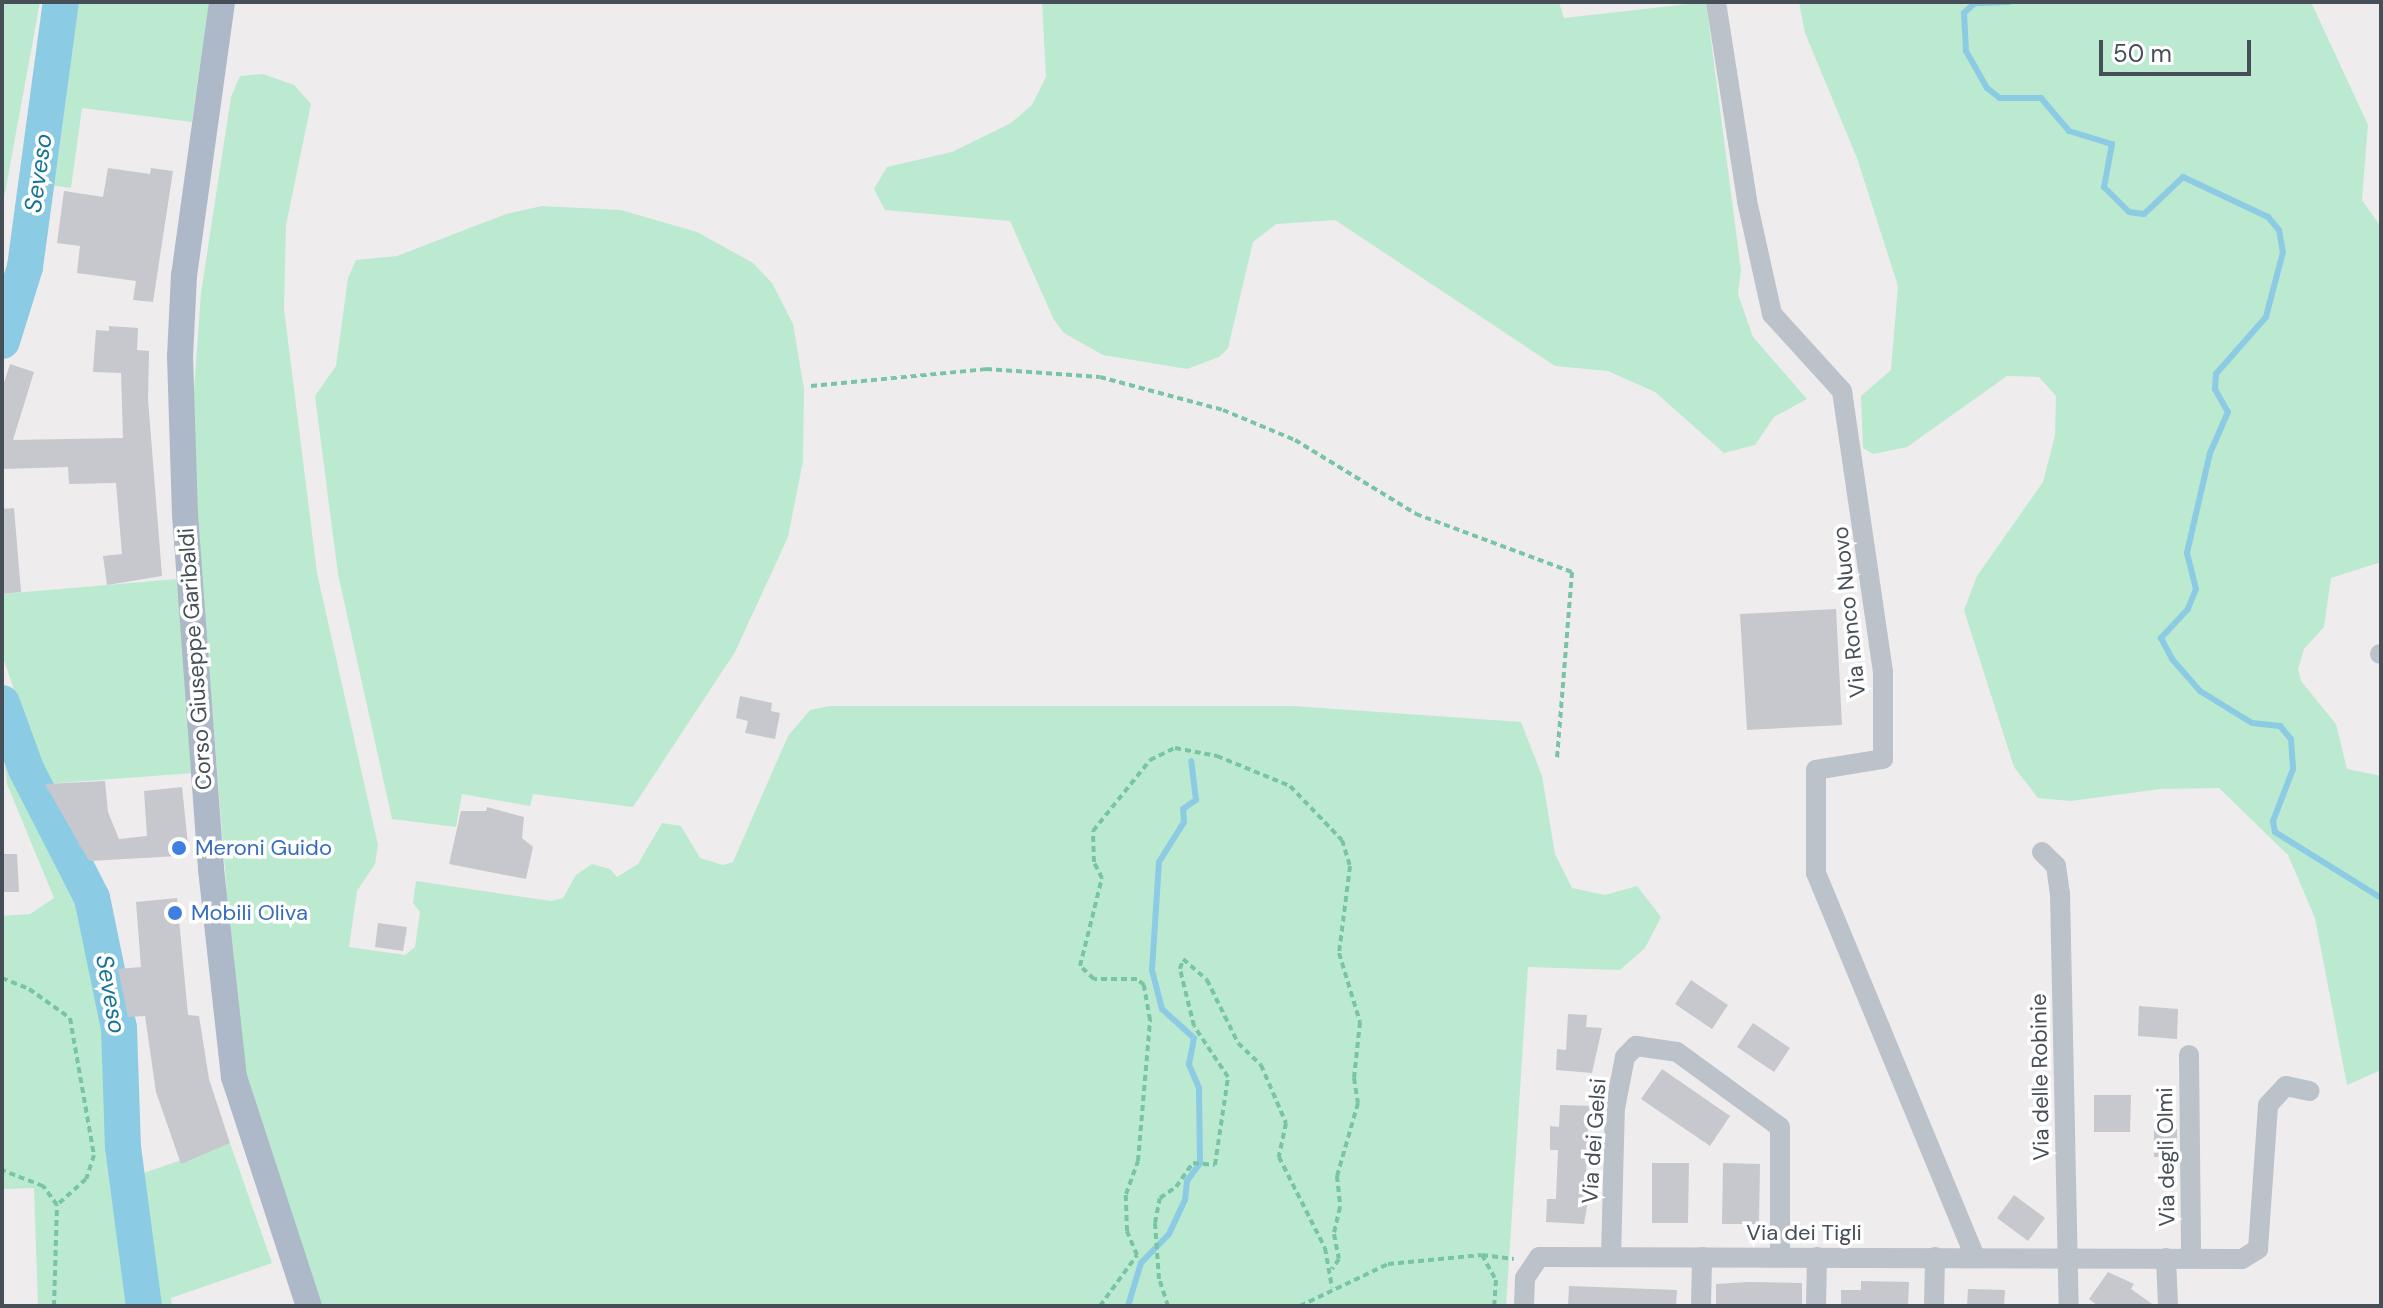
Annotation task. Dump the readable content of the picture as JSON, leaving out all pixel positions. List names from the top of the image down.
{
  "streets": {
    "main road": ["Corso Giuseppe Garibaldi"],
    "street": [
      "Via Ronco Nuovo",
      "Via delle Robinie",
      "Via dei Gelsi",
      "Via degli Olmi",
      "Via dei Tigli"
    ]
  },
  "crossings": [
    ["Via Ronco Nuovo", "Via dei Tigli"],
    ["Via delle Robinie", "Via degli Olmi"],
    ["Via delle Robinie", "Via dei Tigli"],
    ["Via dei Gelsi", "Via dei Tigli"],
    ["Via degli Olmi", "Via dei Tigli"]
  ],
  "water": ["Seveso"],
  "places": ["Meroni Guido", "Mobili Oliva"],
  "scale_bar": "50 m"
}
